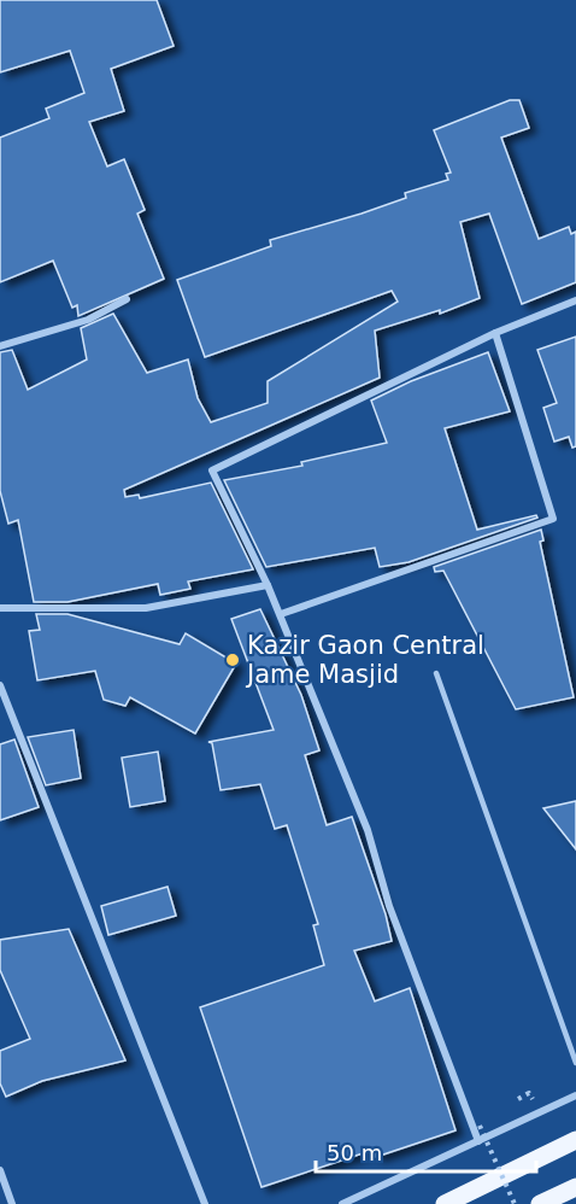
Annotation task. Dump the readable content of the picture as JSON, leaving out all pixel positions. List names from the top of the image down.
{
  "places": ["Kazir Gaon Central Jame Masjid"],
  "scale_bar": "50 m"
}
